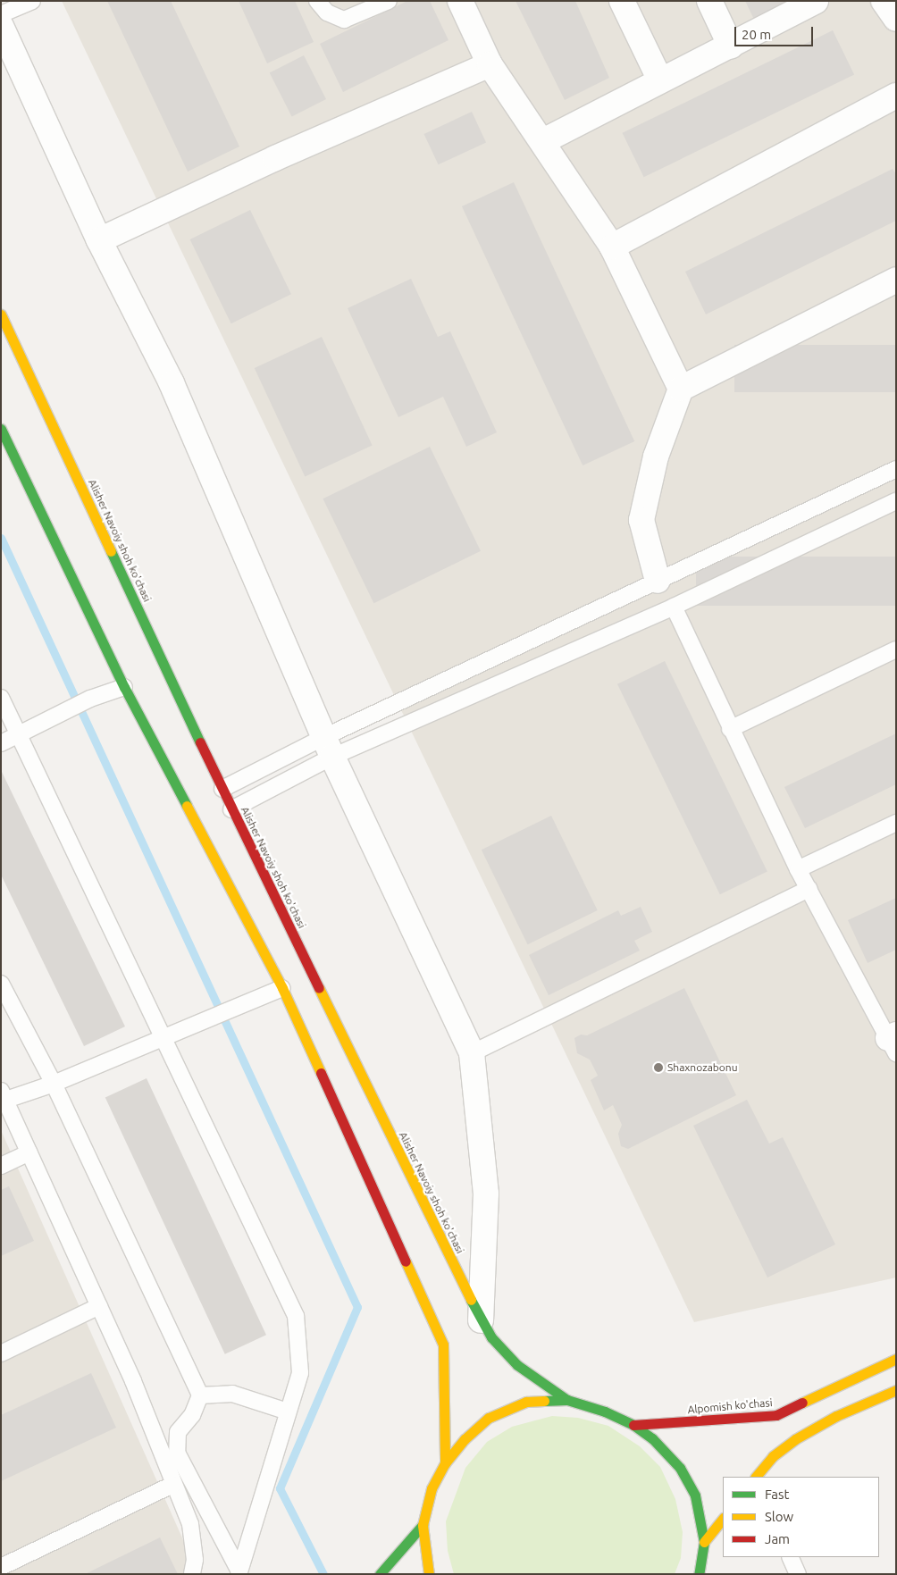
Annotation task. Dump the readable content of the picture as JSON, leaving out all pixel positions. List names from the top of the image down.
{
  "streets": {
    "main road": ["Alisher Navoiy shoh ko'chasi", "Alpomish ko'chasi"]
  },
  "places": ["Shaxnozabonu"],
  "legend": ["Fast", "Slow", "Jam"],
  "scale_bar": "20 m"
}
